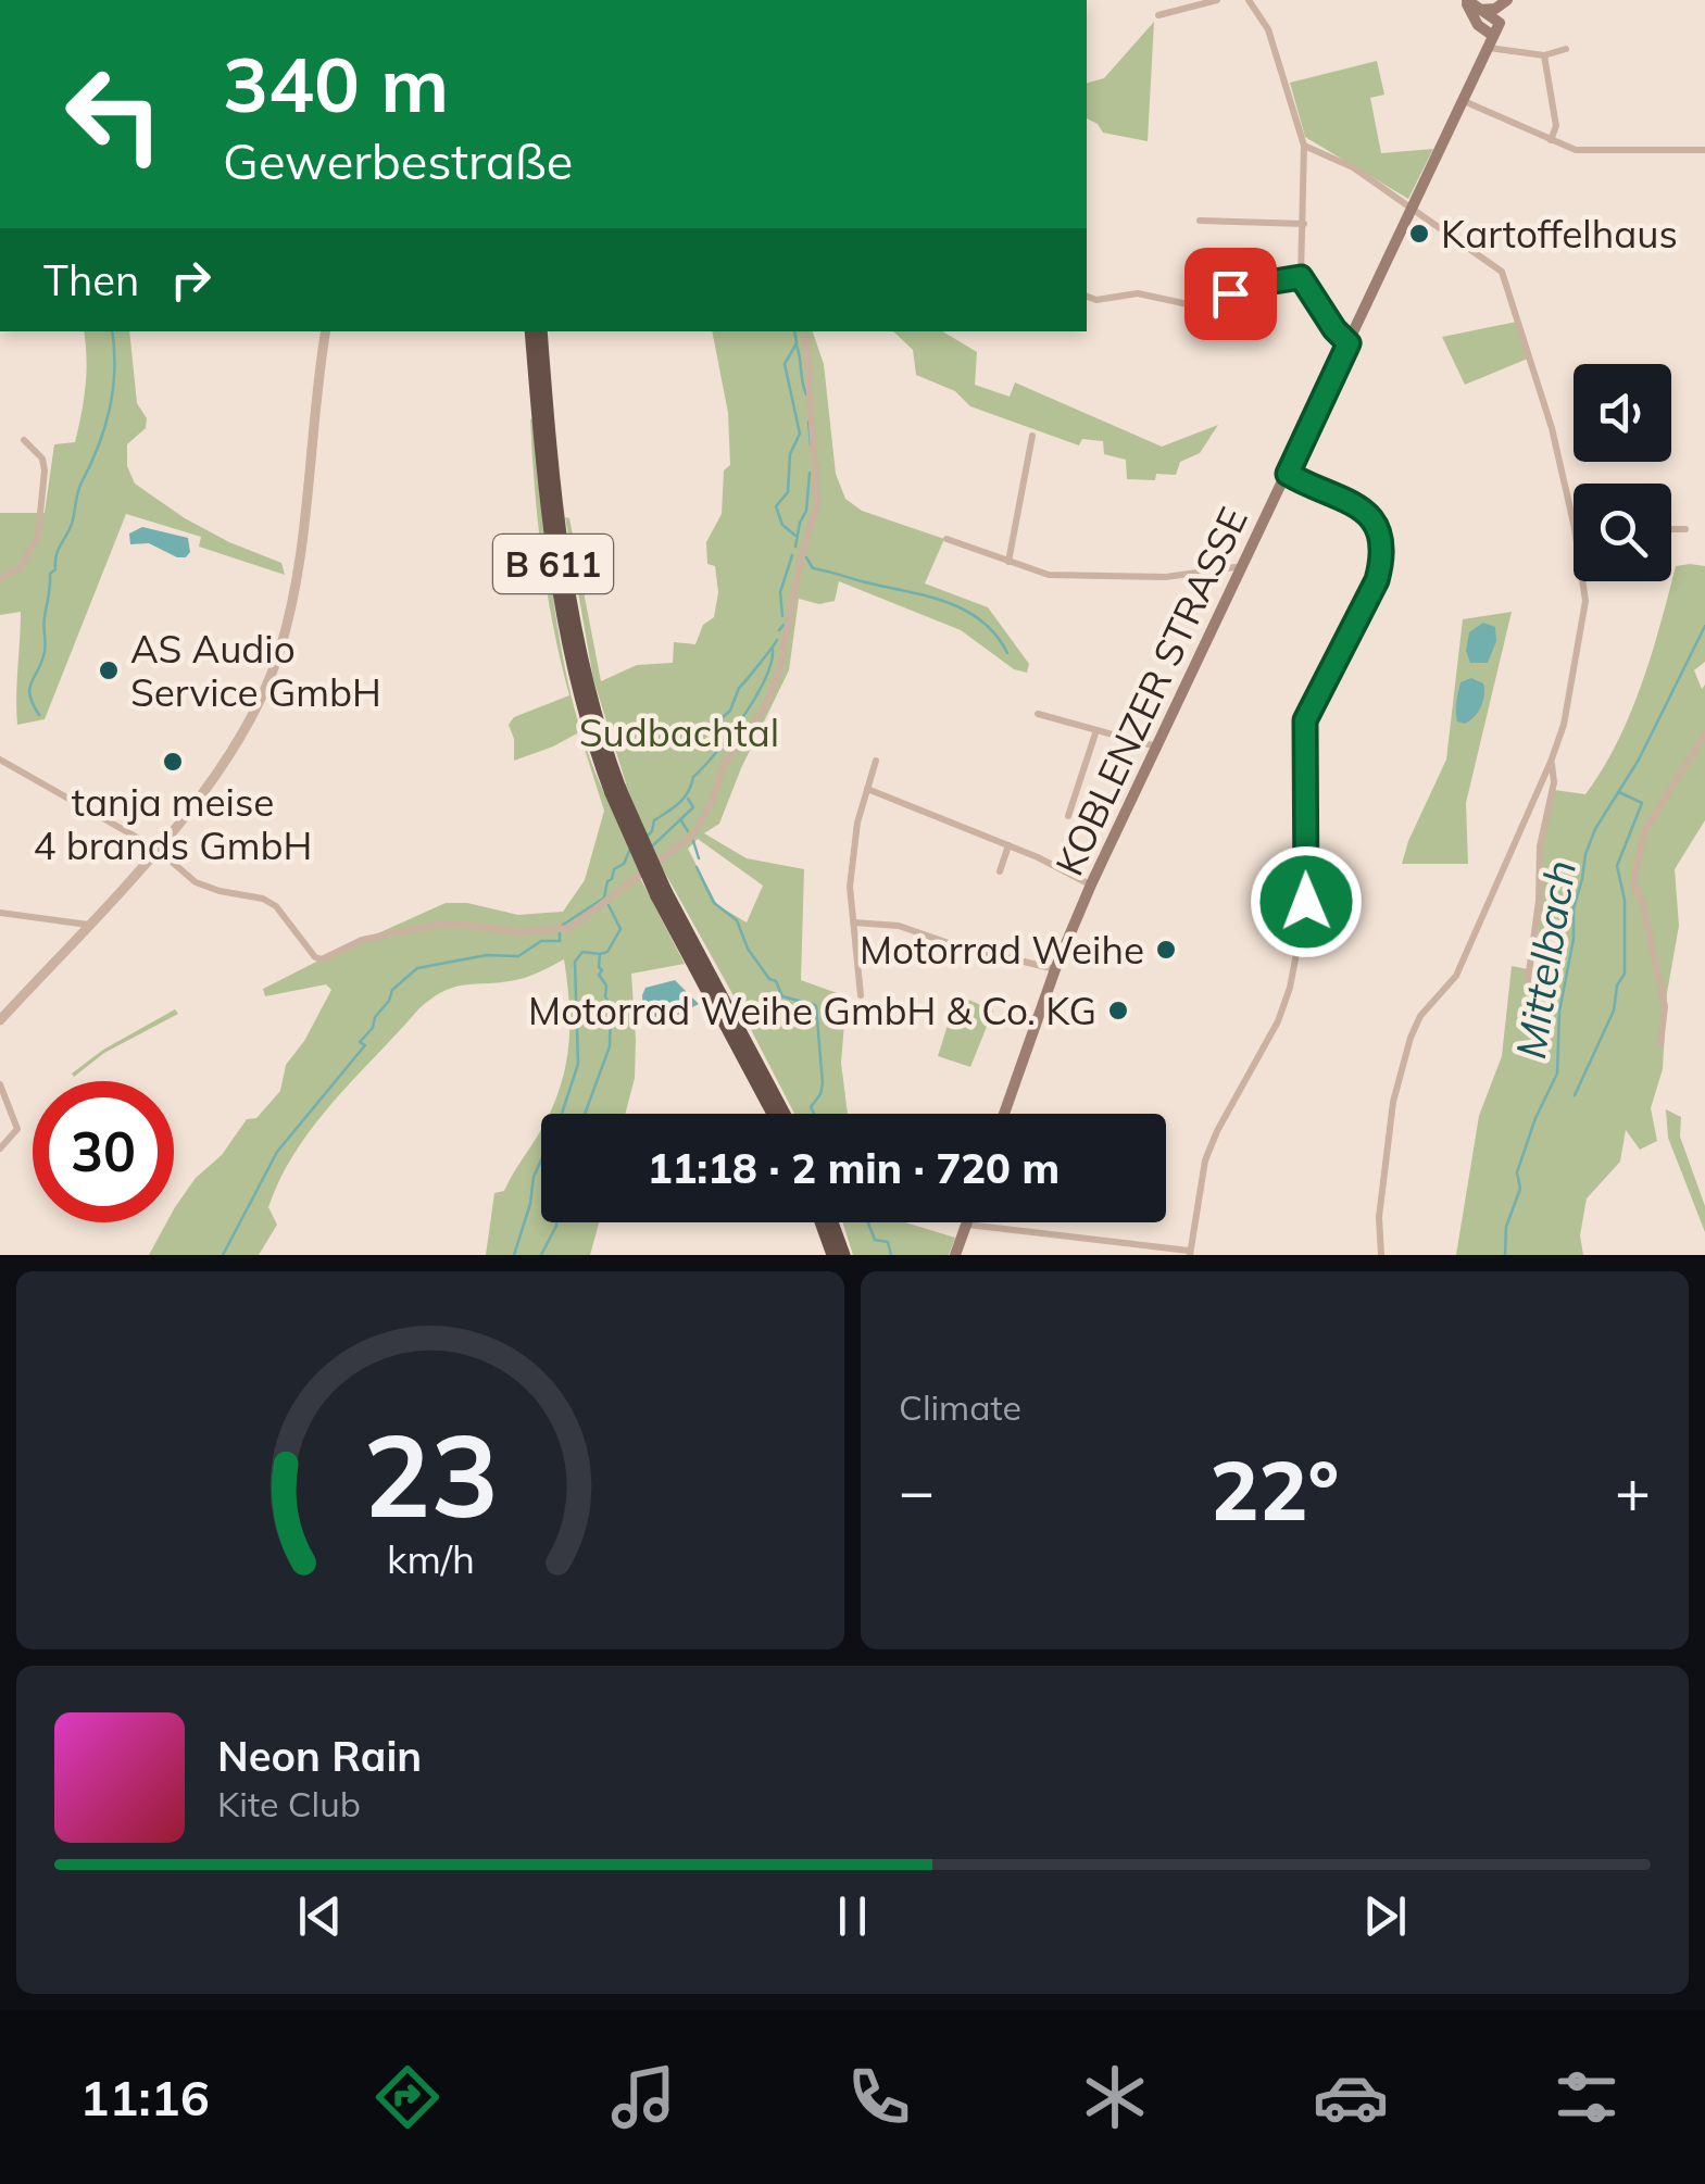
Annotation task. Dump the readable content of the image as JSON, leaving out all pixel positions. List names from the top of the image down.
{
  "streets": {
    "highway": ["B 611"],
    "main road": ["KOBLENZER STRASSE"]
  },
  "water": ["Mittelbach"],
  "parks": ["Sudbachtal"],
  "places": [
    "Kartoffelhaus",
    "AS Audio Service GmbH",
    "tanja meise 4 brands GmbH",
    "Motorrad Weihe",
    "Motorrad Weihe GmbH & Co. KG"
  ],
  "page": {
    "turn": ["340 m", "Gewerbestraße"],
    "then": "Then",
    "limit": "30",
    "trip": "11:18 · 2 min · 720 m",
    "tile": "Climate",
    "heat": ["−", "22°", "+"],
    "song": ["Neon Rain", "Kite Club"],
    "tabs": "11:16",
    "gauge": ["23", "km/h"]
  }
}
